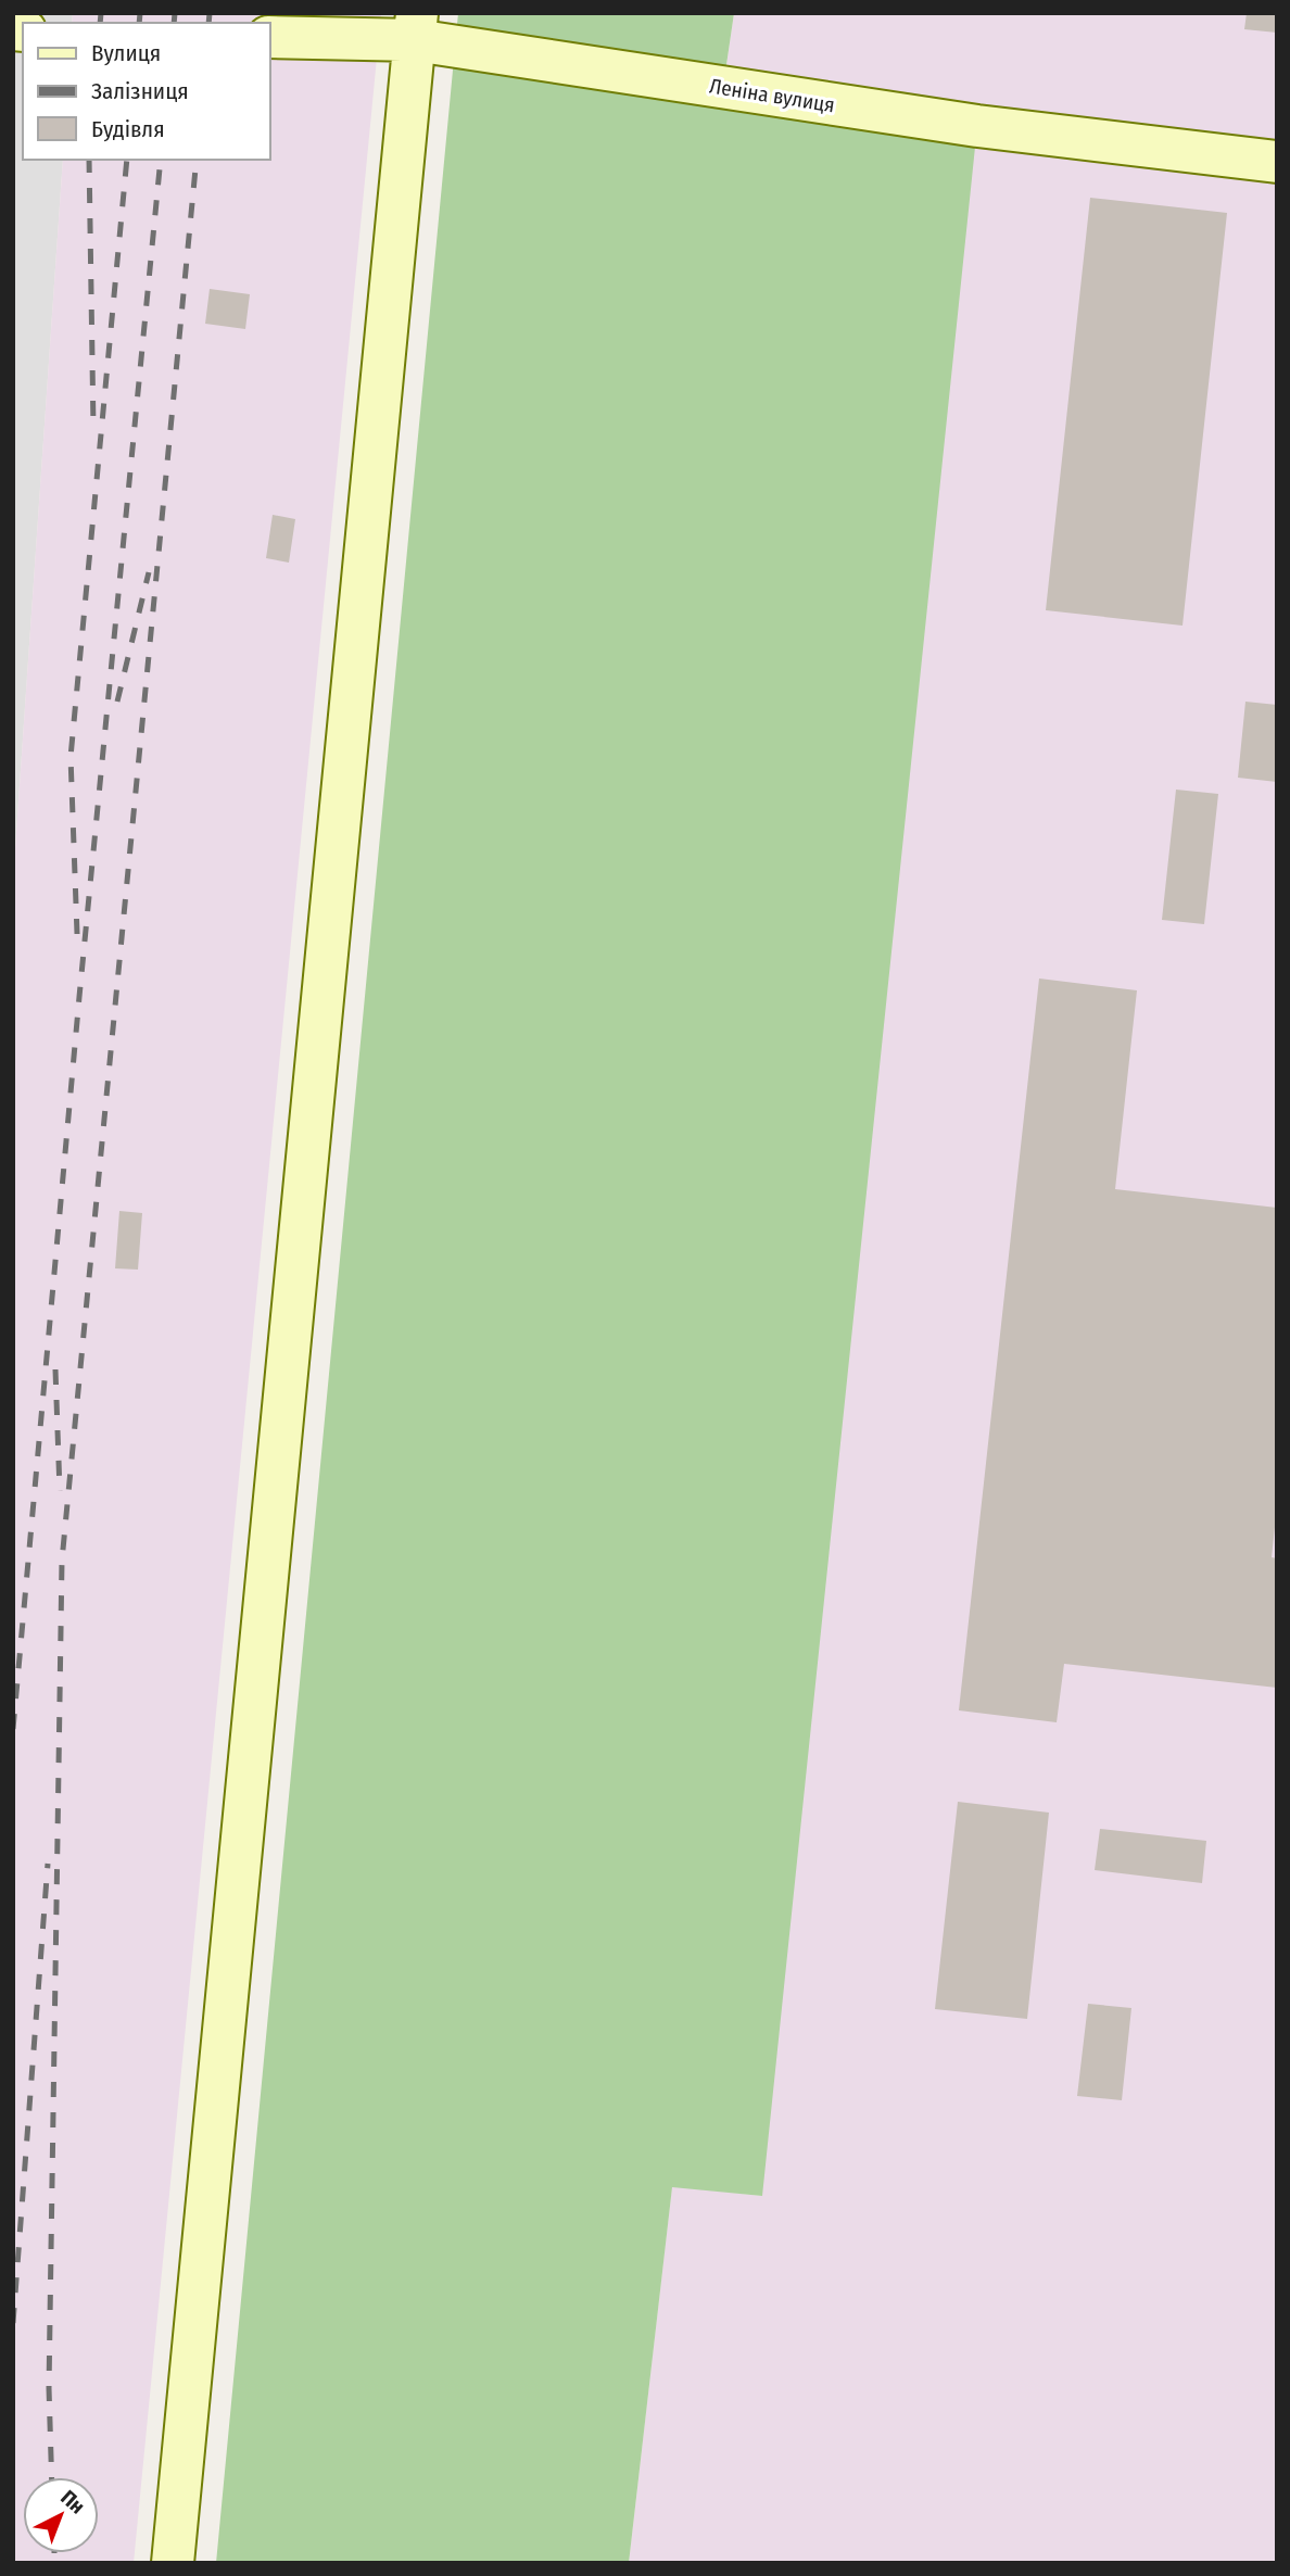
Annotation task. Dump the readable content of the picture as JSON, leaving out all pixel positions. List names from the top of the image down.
{
  "streets": {
    "street": ["Леніна вулиця"]
  },
  "legend": ["Вулиця", "Залізниця", "Будівля"],
  "north": "top right"
}
